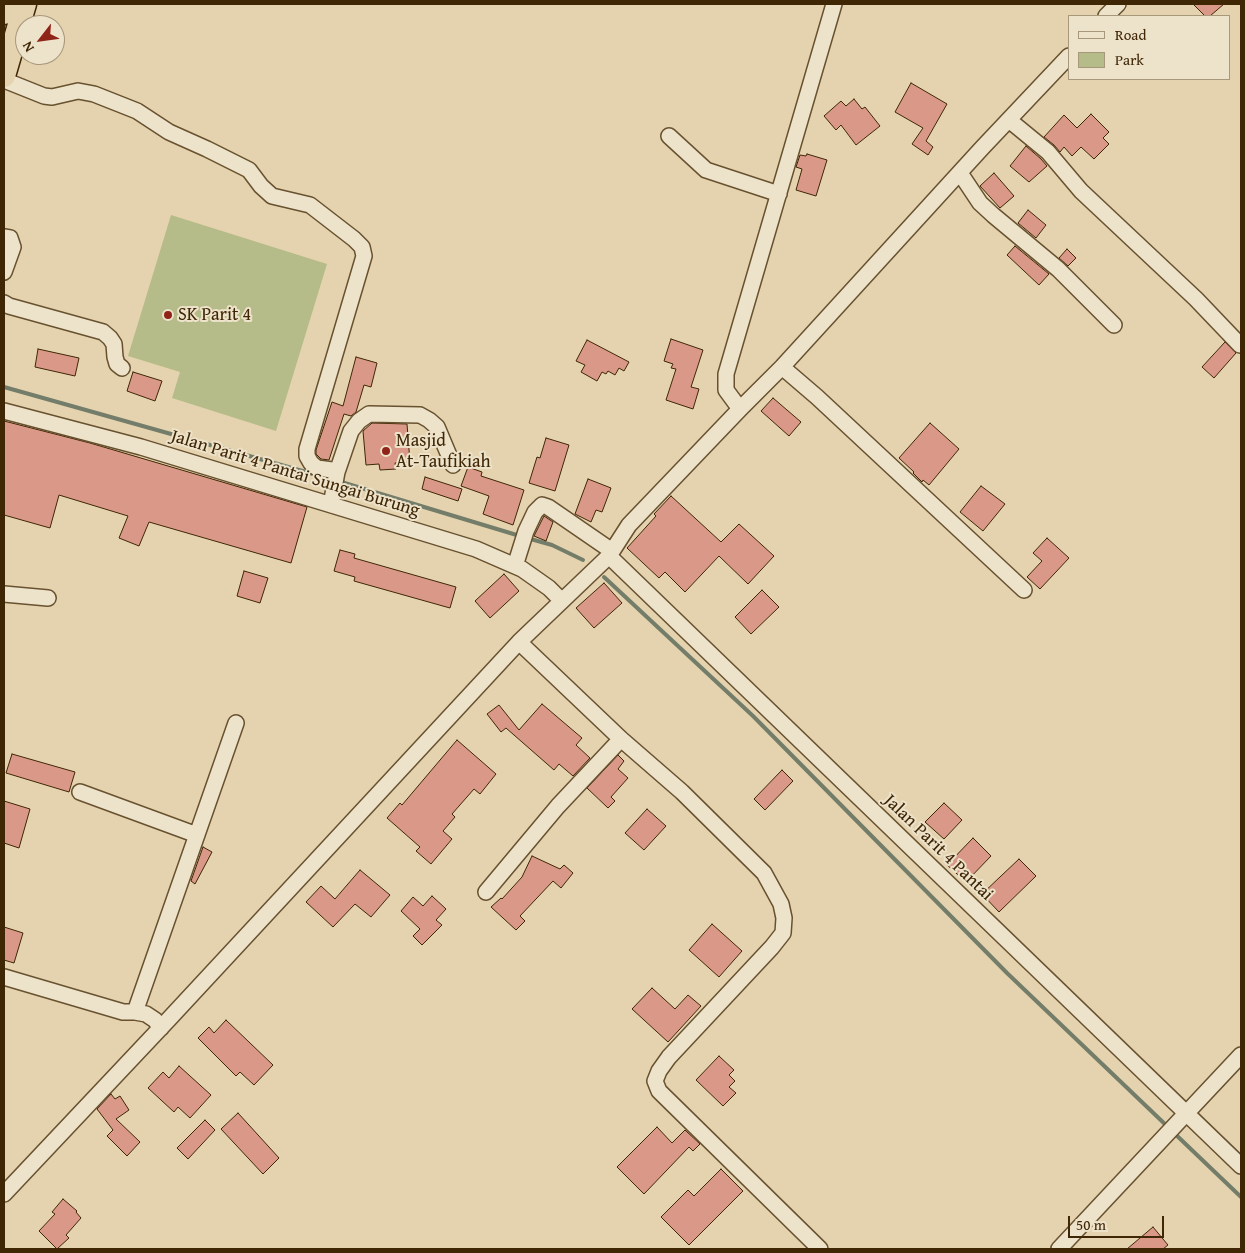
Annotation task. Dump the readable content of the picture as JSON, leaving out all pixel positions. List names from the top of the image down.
{
  "streets": {
    "street": ["Jalan Parit 4 Pantai Sungai Burung", "Jalan Parit 4 Pantai"]
  },
  "crossings": [
    ["Jalan Parit 4 Pantai Sungai Burung", "Jalan Parit 4 Pantai"]
  ],
  "places": ["SK Parit 4", "Masjid At-Taufikiah"],
  "legend": ["Road", "Park"],
  "scale_bar": "50 m",
  "north": "bottom left"
}
